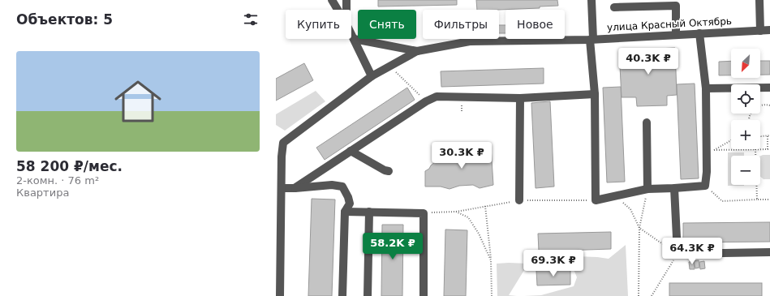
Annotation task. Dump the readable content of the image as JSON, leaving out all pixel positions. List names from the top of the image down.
{
  "streets": {
    "street": ["улица Красный Октябрь"]
  },
  "north": "bottom left",
  "page": {
    "heading": "Объектов: 5",
    "chip": [
      "Купить",
      "Снять",
      "Фильтры",
      "Новое"
    ],
    "list": [
      {
        "name": "58 200 ₽/мес.",
        "note": "2-комн. · 76 m² · Квартира"
      }
    ],
    "price": [
      "40.3K ₽",
      "30.3K ₽",
      "58.2K ₽",
      "64.3K ₽",
      "69.3K ₽"
    ],
    "map_buttons": ["+", "−"]
  }
}
